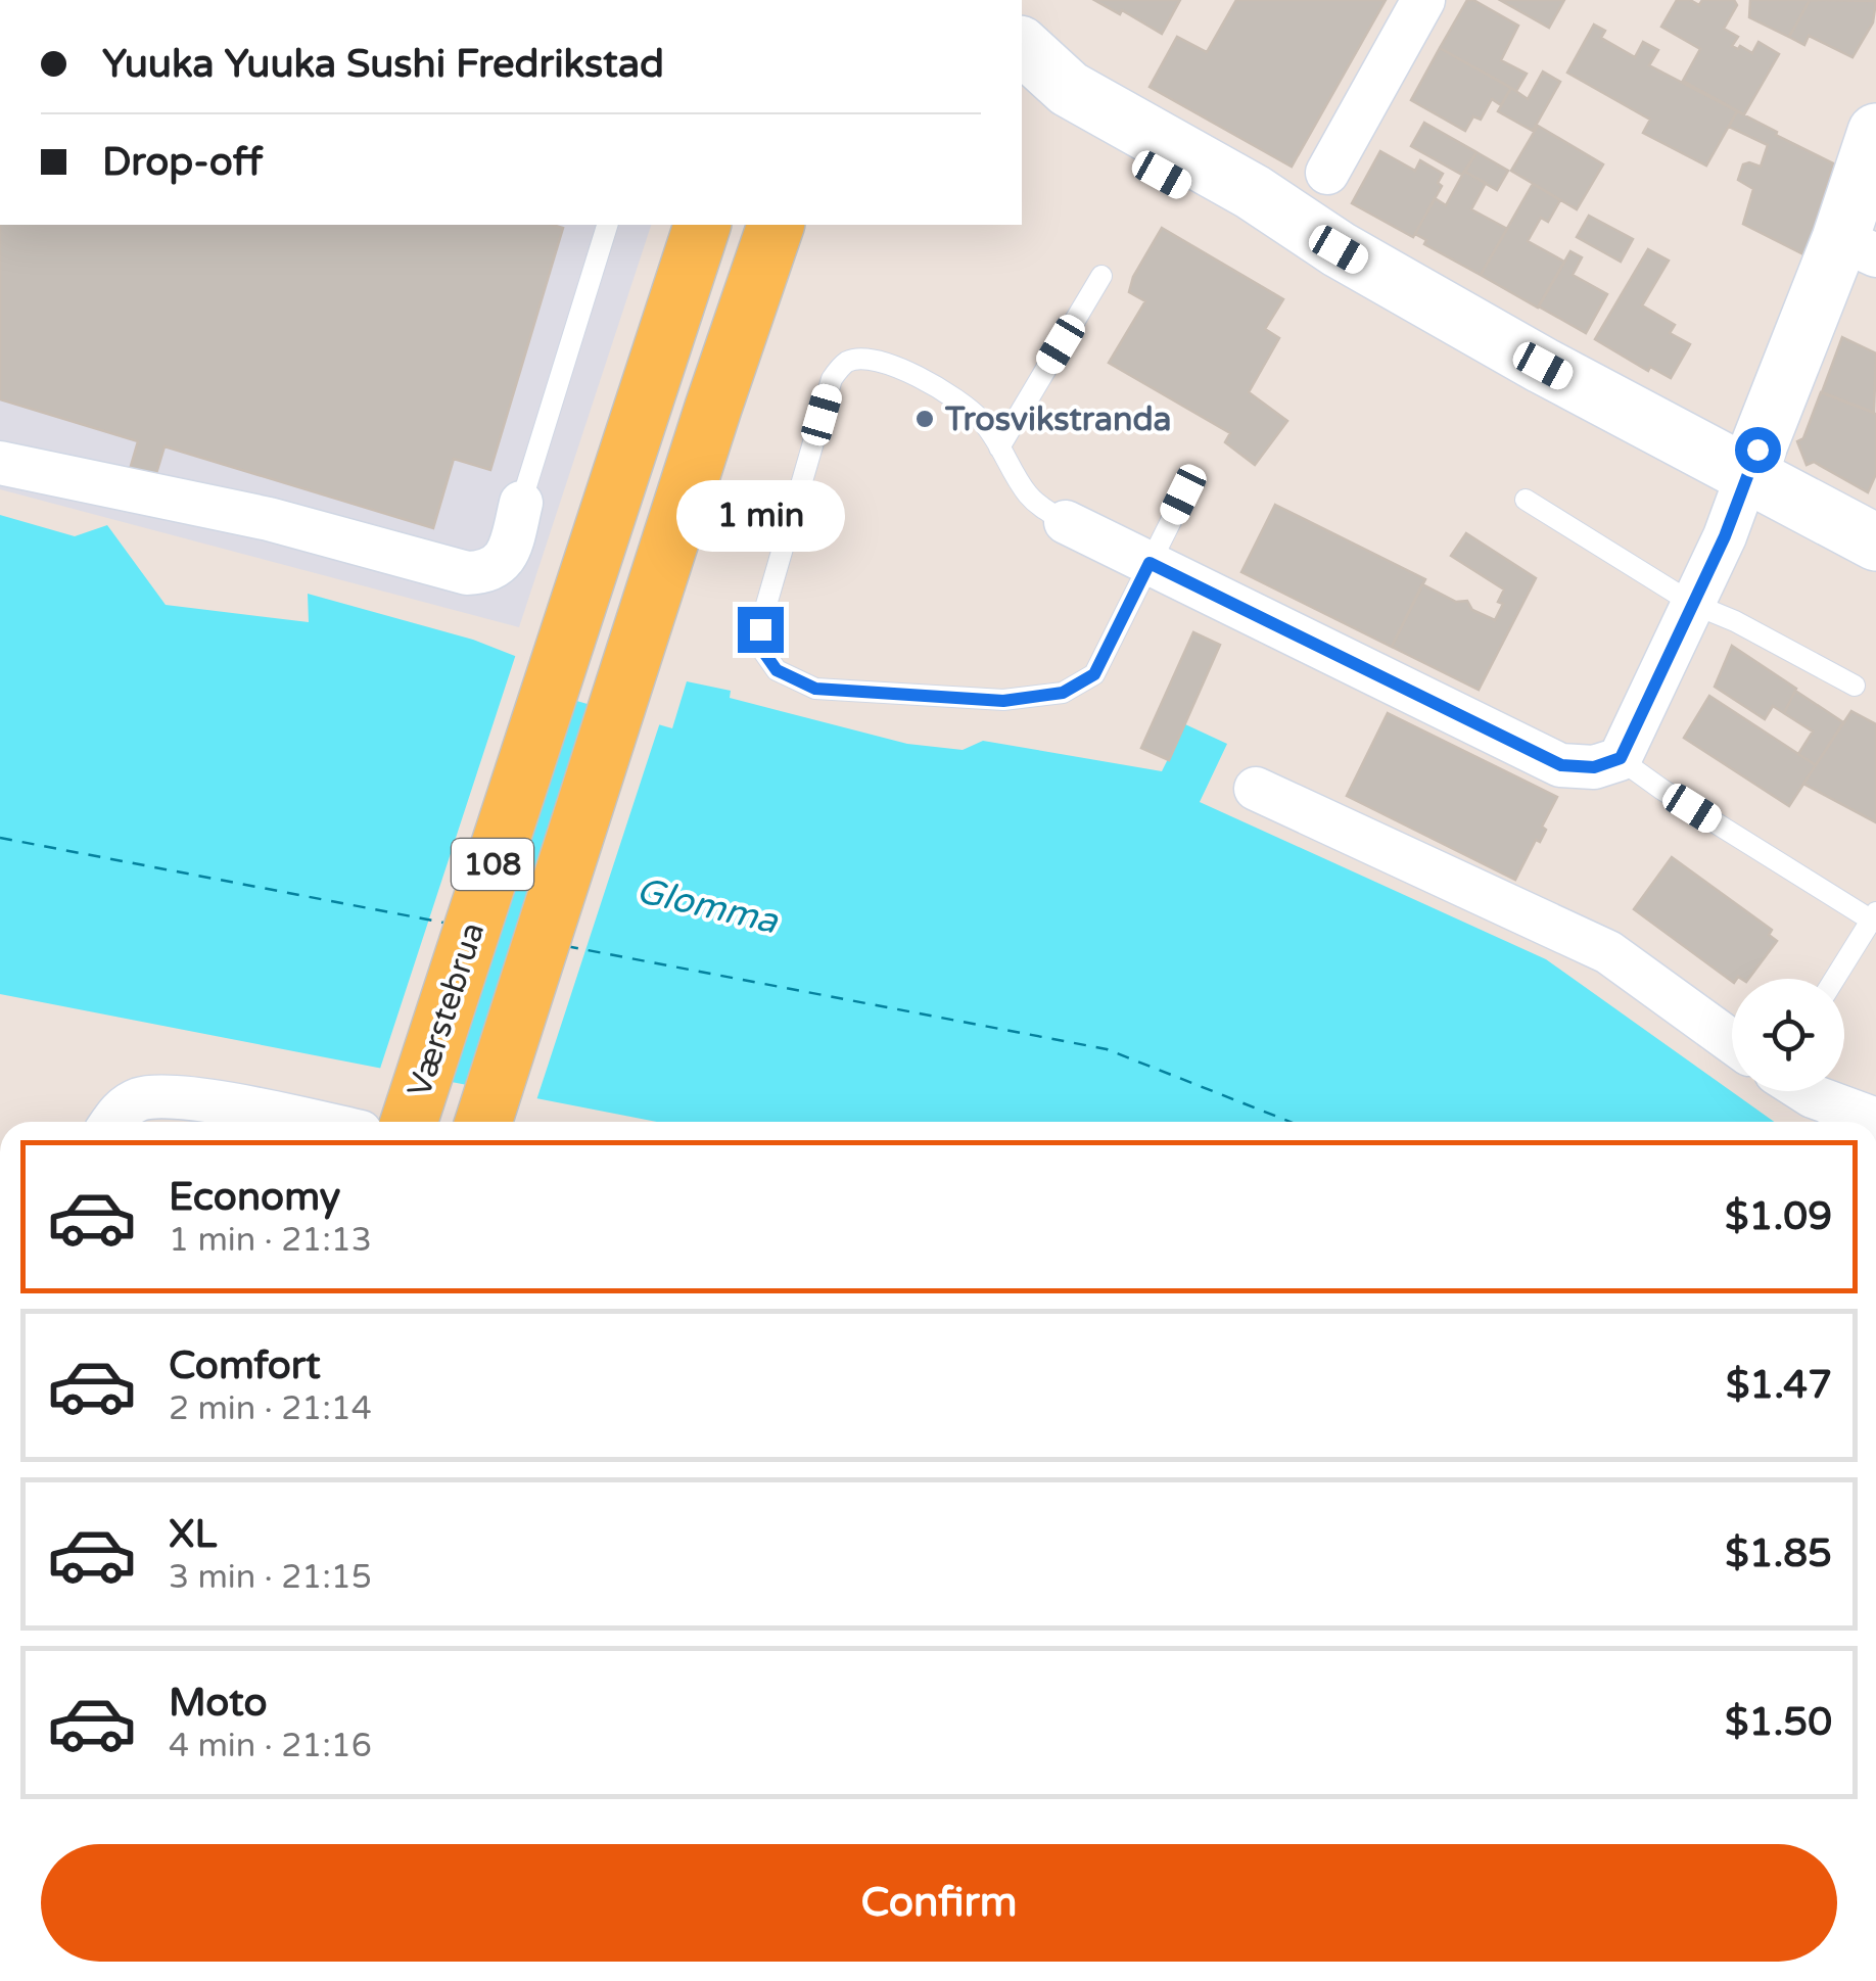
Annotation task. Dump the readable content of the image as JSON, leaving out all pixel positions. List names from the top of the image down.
{
  "streets": {
    "main road": ["108", "Værstebrua"]
  },
  "water": ["Glomma"],
  "places": ["Trosvikstranda"],
  "page": {
    "banner": ["Yuuka Yuuka Sushi Fredrikstad", "Drop-off"],
    "bubble": "1 min",
    "list": [
      {
        "name": "Economy",
        "note": "1 min · 21:13",
        "value": "$1.09"
      },
      {
        "name": "Comfort",
        "note": "2 min · 21:14",
        "value": "$1.47"
      },
      {
        "name": "XL",
        "note": "3 min · 21:15",
        "value": "$1.85"
      },
      {
        "name": "Moto",
        "note": "4 min · 21:16",
        "value": "$1.50"
      }
    ],
    "buttons": "Confirm"
  }
}
